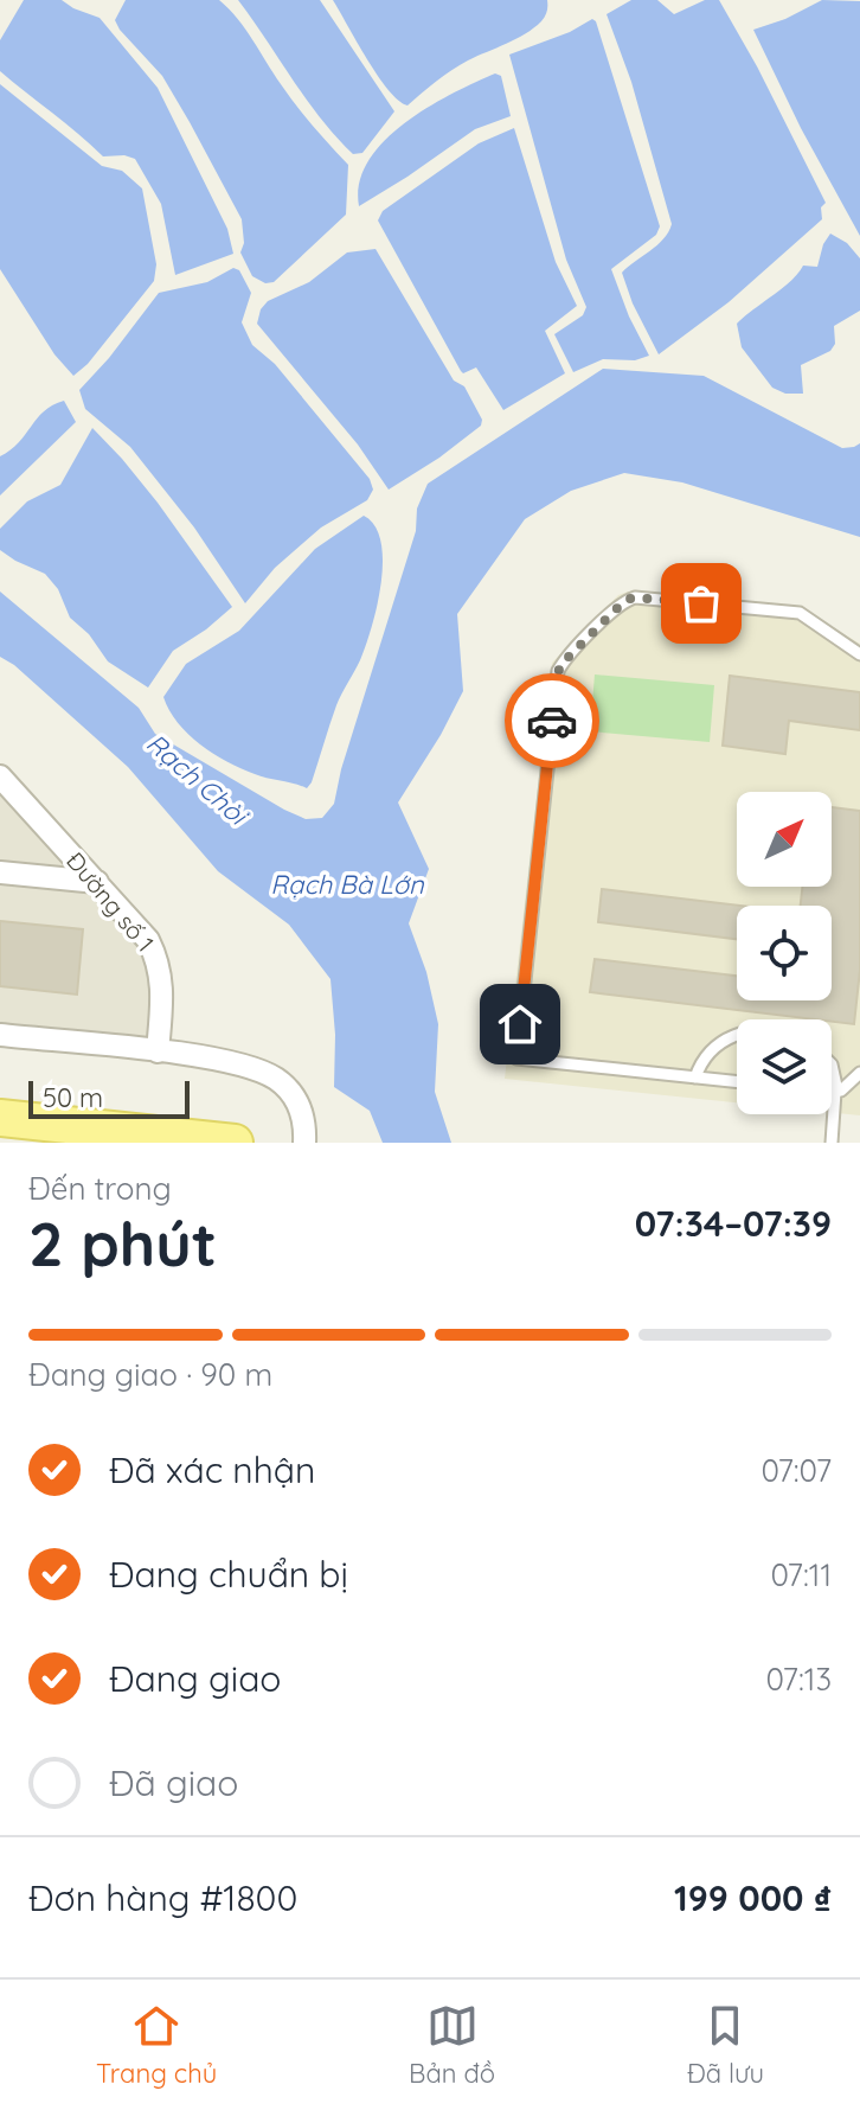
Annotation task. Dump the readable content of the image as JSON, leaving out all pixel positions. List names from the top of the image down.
{
  "streets": {
    "street": ["Đường số 1"]
  },
  "water": ["Rạch Chòi", "Rạch Bà Lớn"],
  "scale_bar": "50 m",
  "north": "top right",
  "page": {
    "scale": "50 m",
    "heading": ["2 phút", "Đến trong", "07:34–07:39"],
    "panel": ["Đơn hàng #1800", "199 000 ₫"],
    "bar": "Đang giao · 90 m",
    "list": [
      ["Đã xác nhận", "07:07"],
      ["Đang chuẩn bị", "07:11"],
      ["Đang giao", "07:13"],
      "Đã giao"
    ],
    "tabs": ["Trang chủ", "Bản đồ", "Đã lưu"]
  }
}
